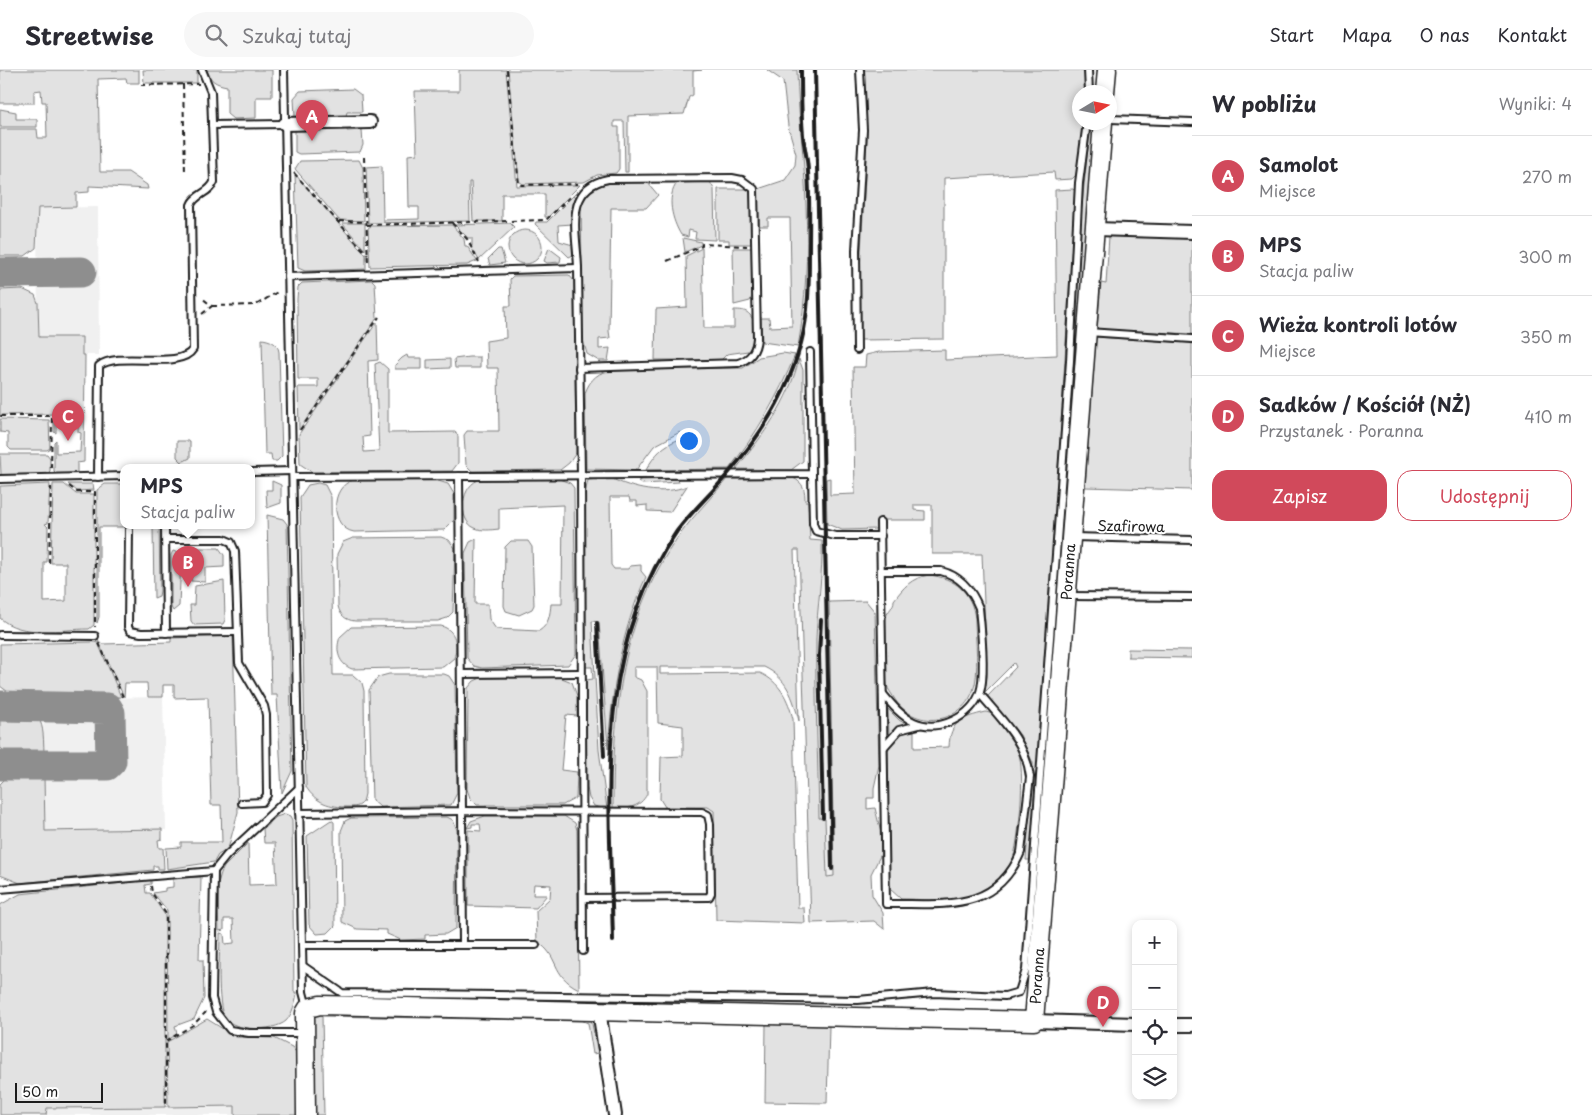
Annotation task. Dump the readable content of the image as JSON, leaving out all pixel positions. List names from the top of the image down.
{
  "streets": {
    "street": ["Poranna"],
    "lane": ["Szafirowa"]
  },
  "crossings": [
    ["Szafirowa", "Poranna"]
  ],
  "scale_bar": "50 m",
  "north": "right",
  "page": {
    "header": "Streetwise",
    "search": "Szukaj tutaj",
    "nav": [
      "Start",
      "Mapa",
      "O nas",
      "Kontakt"
    ],
    "heading": ["W pobliżu", "Wyniki: 4"],
    "pins": [
      "A",
      "C",
      "B",
      "D"
    ],
    "list": [
      {
        "mark": "A",
        "name": "Samolot",
        "note": "Miejsce",
        "value": "270 m"
      },
      {
        "mark": "B",
        "name": "MPS",
        "note": "Stacja paliw",
        "value": "300 m"
      },
      {
        "mark": "C",
        "name": "Wieża kontroli lotów",
        "note": "Miejsce",
        "value": "350 m"
      },
      {
        "mark": "D",
        "name": "Sadków / Kościół (NŻ)",
        "note": "Przystanek · Poranna",
        "value": "410 m"
      }
    ],
    "buttons": ["Zapisz", "Udostępnij"],
    "popup": ["MPS", "Stacja paliw"],
    "map_buttons": ["+", "−"],
    "scale": "50 m"
  }
}
